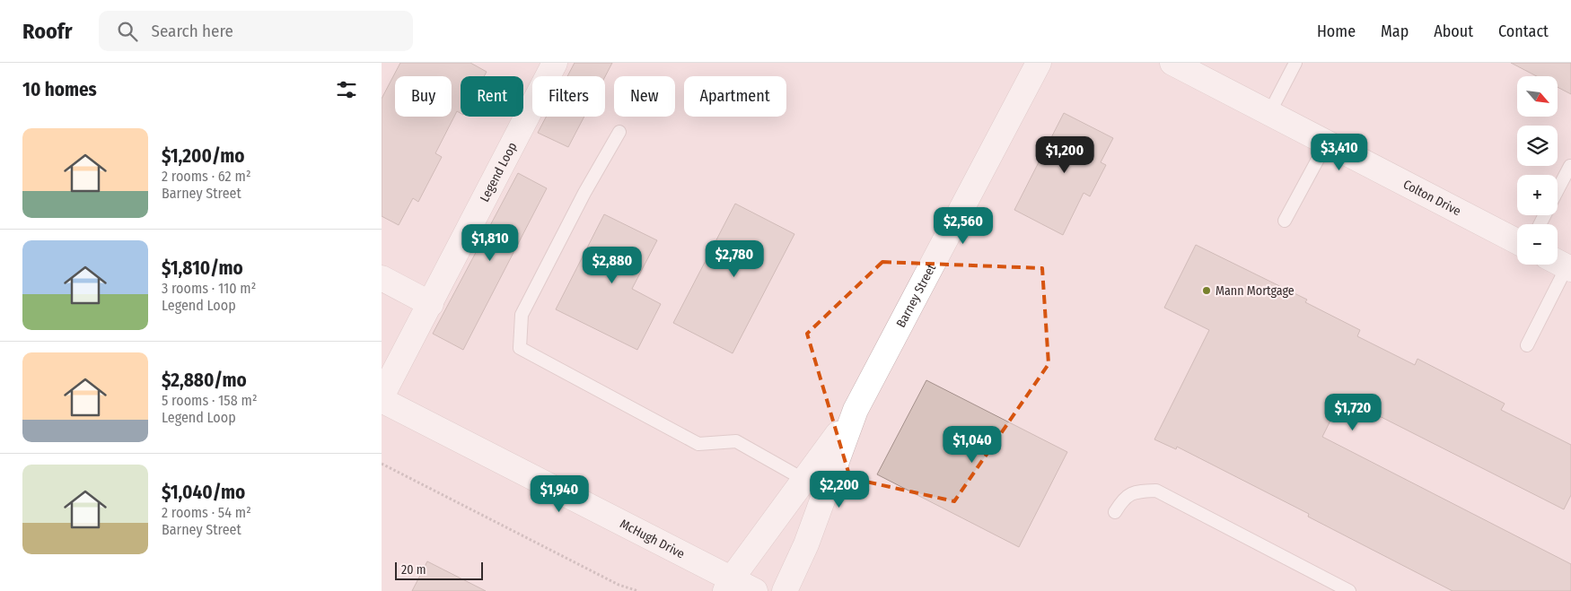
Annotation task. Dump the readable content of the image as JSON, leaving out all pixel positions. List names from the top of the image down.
{
  "streets": {
    "street": [
      "Legend Loop",
      "Colton Drive",
      "Barney Street",
      "McHugh Drive"
    ]
  },
  "crossings": [
    ["Legend Loop", "McHugh Drive"]
  ],
  "places": ["Mann Mortgage"],
  "scale_bar": "20 m",
  "north": "bottom right",
  "page": {
    "header": "Roofr",
    "search": "Search here",
    "nav": [
      "Home",
      "Map",
      "About",
      "Contact"
    ],
    "heading": "10 homes",
    "map_buttons": ["+", "−"],
    "chip": [
      "Buy",
      "Rent",
      "Filters",
      "New",
      "Apartment"
    ],
    "list": [
      {
        "name": "$1,200/mo",
        "note": "2 rooms · 62 m² · Barney Street"
      },
      {
        "name": "$1,810/mo",
        "note": "3 rooms · 110 m² · Legend Loop"
      },
      {
        "name": "$2,880/mo",
        "note": "5 rooms · 158 m² · Legend Loop"
      },
      {
        "name": "$1,040/mo",
        "note": "2 rooms · 54 m² · Barney Street"
      }
    ],
    "price": [
      "$3,410",
      "$1,200",
      "$2,560",
      "$1,810",
      "$2,780",
      "$2,880",
      "$1,720",
      "$1,040",
      "$2,200",
      "$1,940"
    ],
    "scale": "20 m"
  }
}
